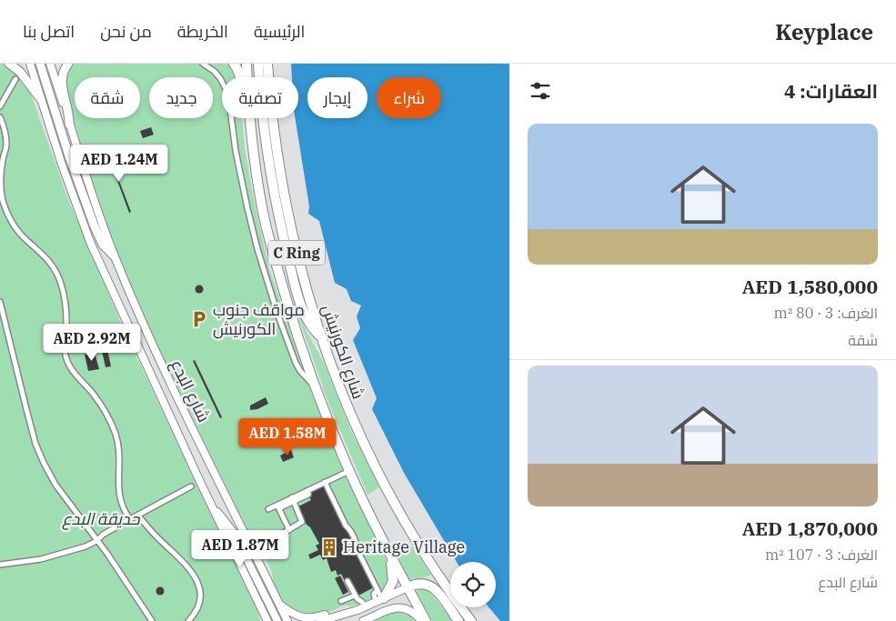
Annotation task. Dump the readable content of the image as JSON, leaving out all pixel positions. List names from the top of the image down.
{
  "streets": {
    "highway": ["C Ring", "شارع الكورنيش"],
    "main road": ["شارع البدع"]
  },
  "parks": ["حديقة البدع"],
  "places": {
    "parking": ["مواقف جنوب الكورنيش"],
    "building": ["Heritage Village"]
  },
  "page": {
    "header": "Keyplace",
    "nav": [
      "الرئيسية",
      "الخريطة",
      "من نحن",
      "اتصل بنا"
    ],
    "heading": "العقارات: 4",
    "chip": [
      "شراء",
      "إيجار",
      "تصفية",
      "جديد",
      "شقة"
    ],
    "list": [
      {
        "name": "AED 1,580,000",
        "note": "الغرف: 3 · 80 m² · شقة"
      },
      {
        "name": "AED 1,870,000",
        "note": "الغرف: 3 · 107 m² · شارع البدع"
      }
    ],
    "price": [
      "AED 1.24M",
      "AED 2.92M",
      "AED 1.58M",
      "AED 1.87M"
    ]
  }
}
